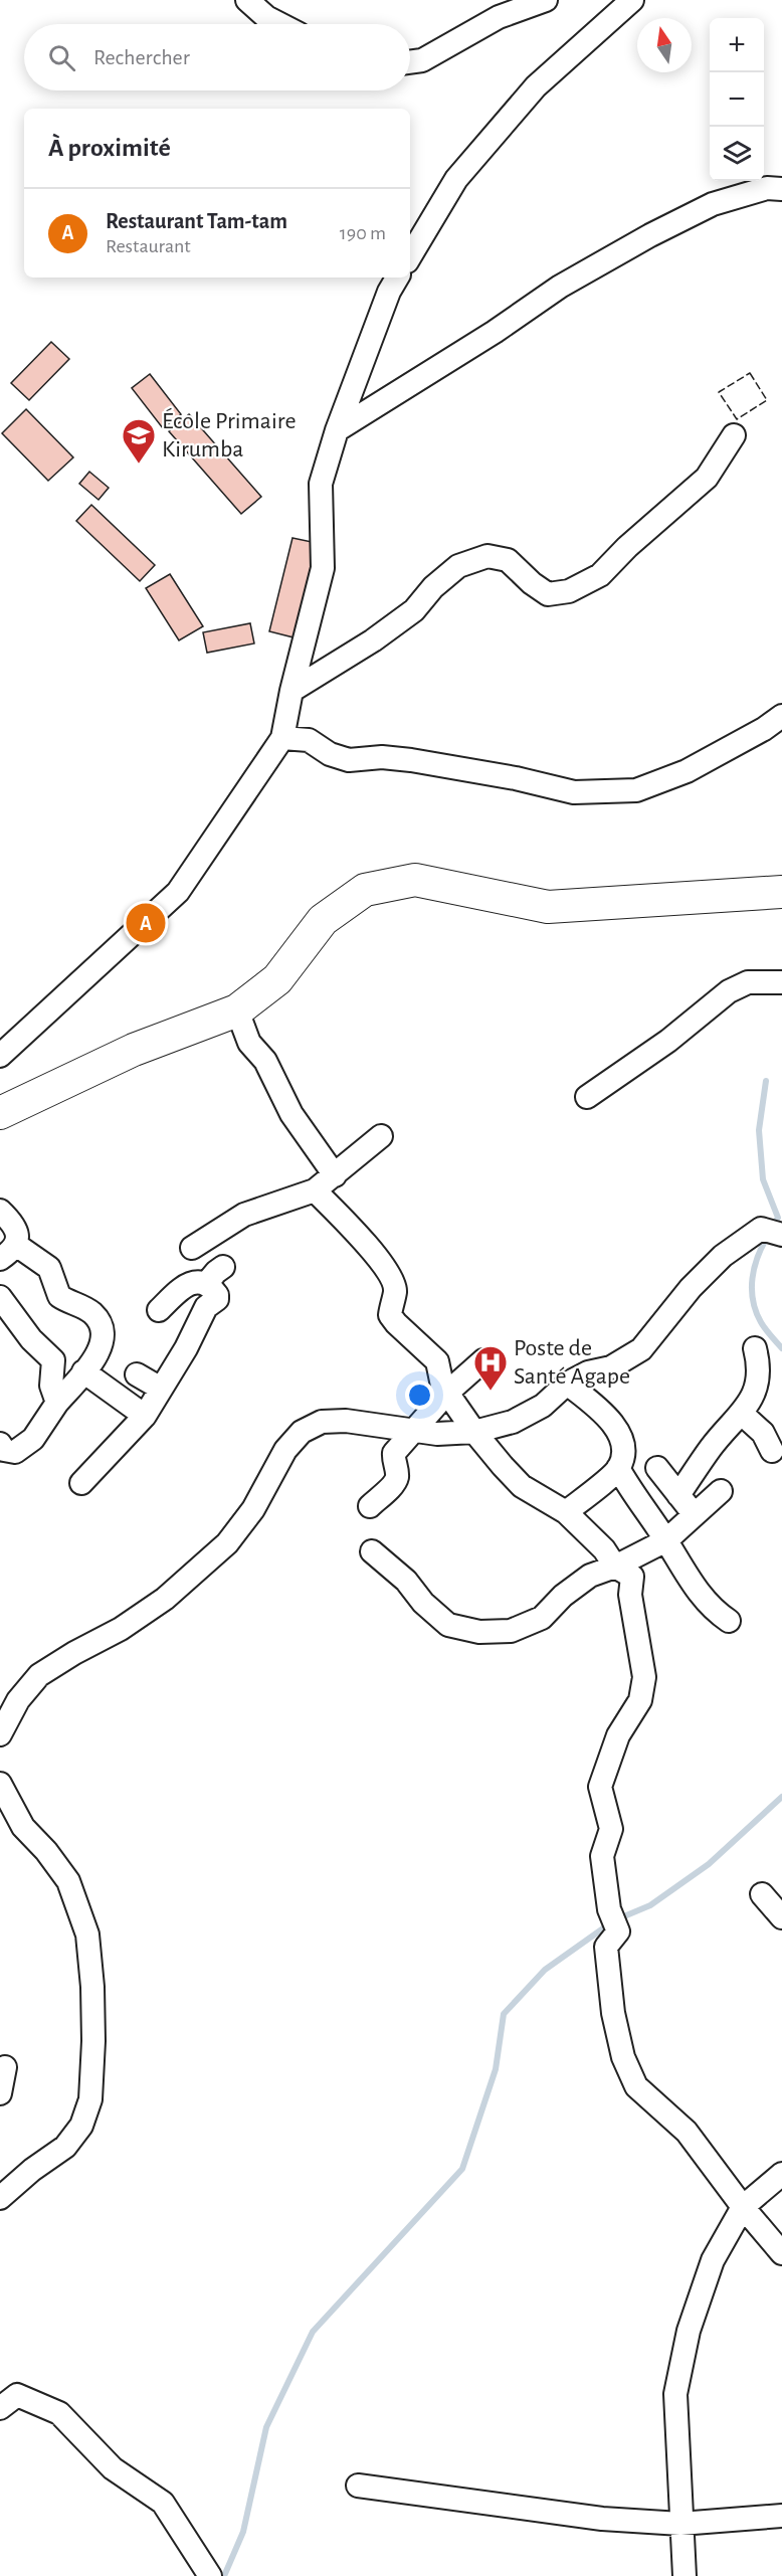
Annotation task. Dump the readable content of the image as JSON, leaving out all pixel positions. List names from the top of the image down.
{
  "places": {
    "school or university": ["École Primaire Kirumba"],
    "hospital": ["Poste de Santé Agape"]
  },
  "north": "top",
  "page": {
    "map_buttons": ["+", "−"],
    "search": "Rechercher",
    "heading": "À proximité",
    "list": [
      {
        "mark": "A",
        "name": "Restaurant Tam-tam",
        "note": "Restaurant",
        "value": "190 m"
      }
    ],
    "pins": "A"
  }
}
